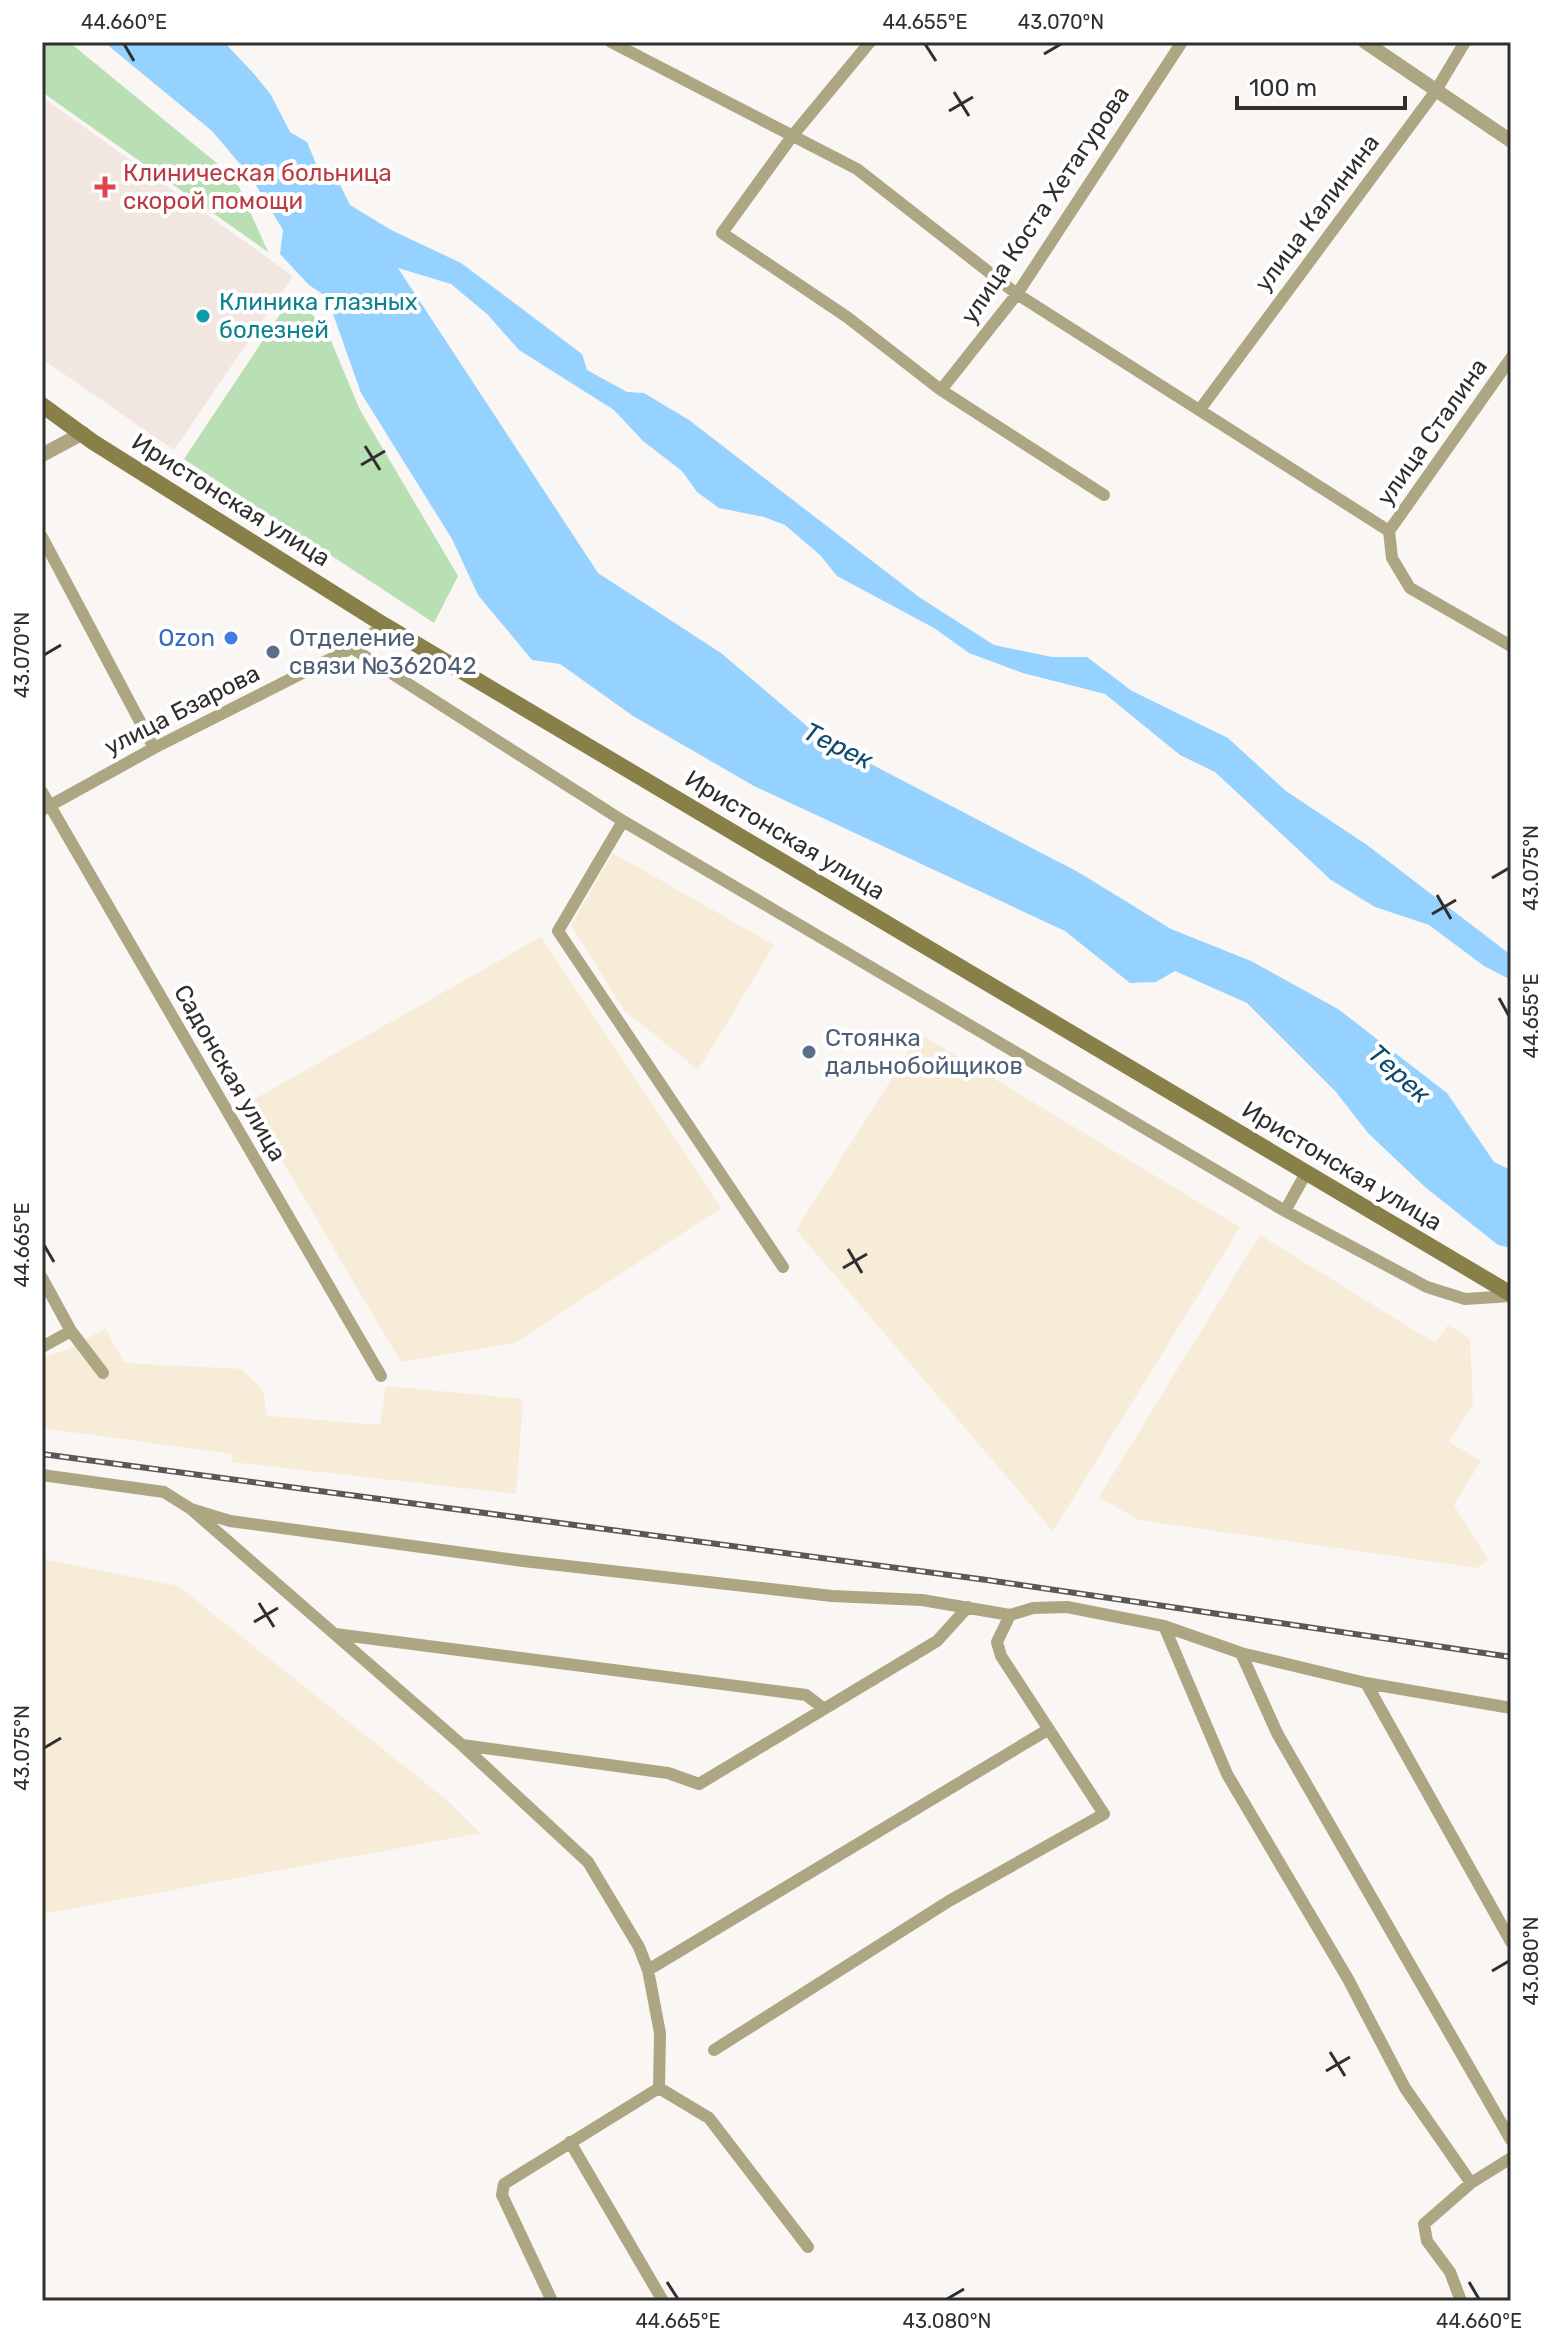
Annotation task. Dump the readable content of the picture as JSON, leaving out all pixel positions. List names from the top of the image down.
{
  "streets": {
    "main road": ["Иристонская улица"],
    "street": [
      "улица Коста Хетагурова",
      "улица Калинина",
      "улица Сталина",
      "улица Бзарова",
      "Садонская улица"
    ]
  },
  "crossings": [
    ["Иристонская улица", "улица Бзарова"],
    ["улица Бзарова", "Садонская улица"]
  ],
  "water": ["Терек"],
  "places": {
    "health": ["Клиническая больница скорой помощи"],
    "other": [
      "Клиника глазных болезней",
      "Ozon",
      "Отделение связи №362042",
      "Стоянка дальнобойщиков"
    ]
  },
  "scale_bar": "100 m",
  "coordinates": [
    "44.660°E",
    "44.655°E",
    "43.070°N",
    "43.075°N",
    "44.665°E",
    "43.080°N"
  ]
}
